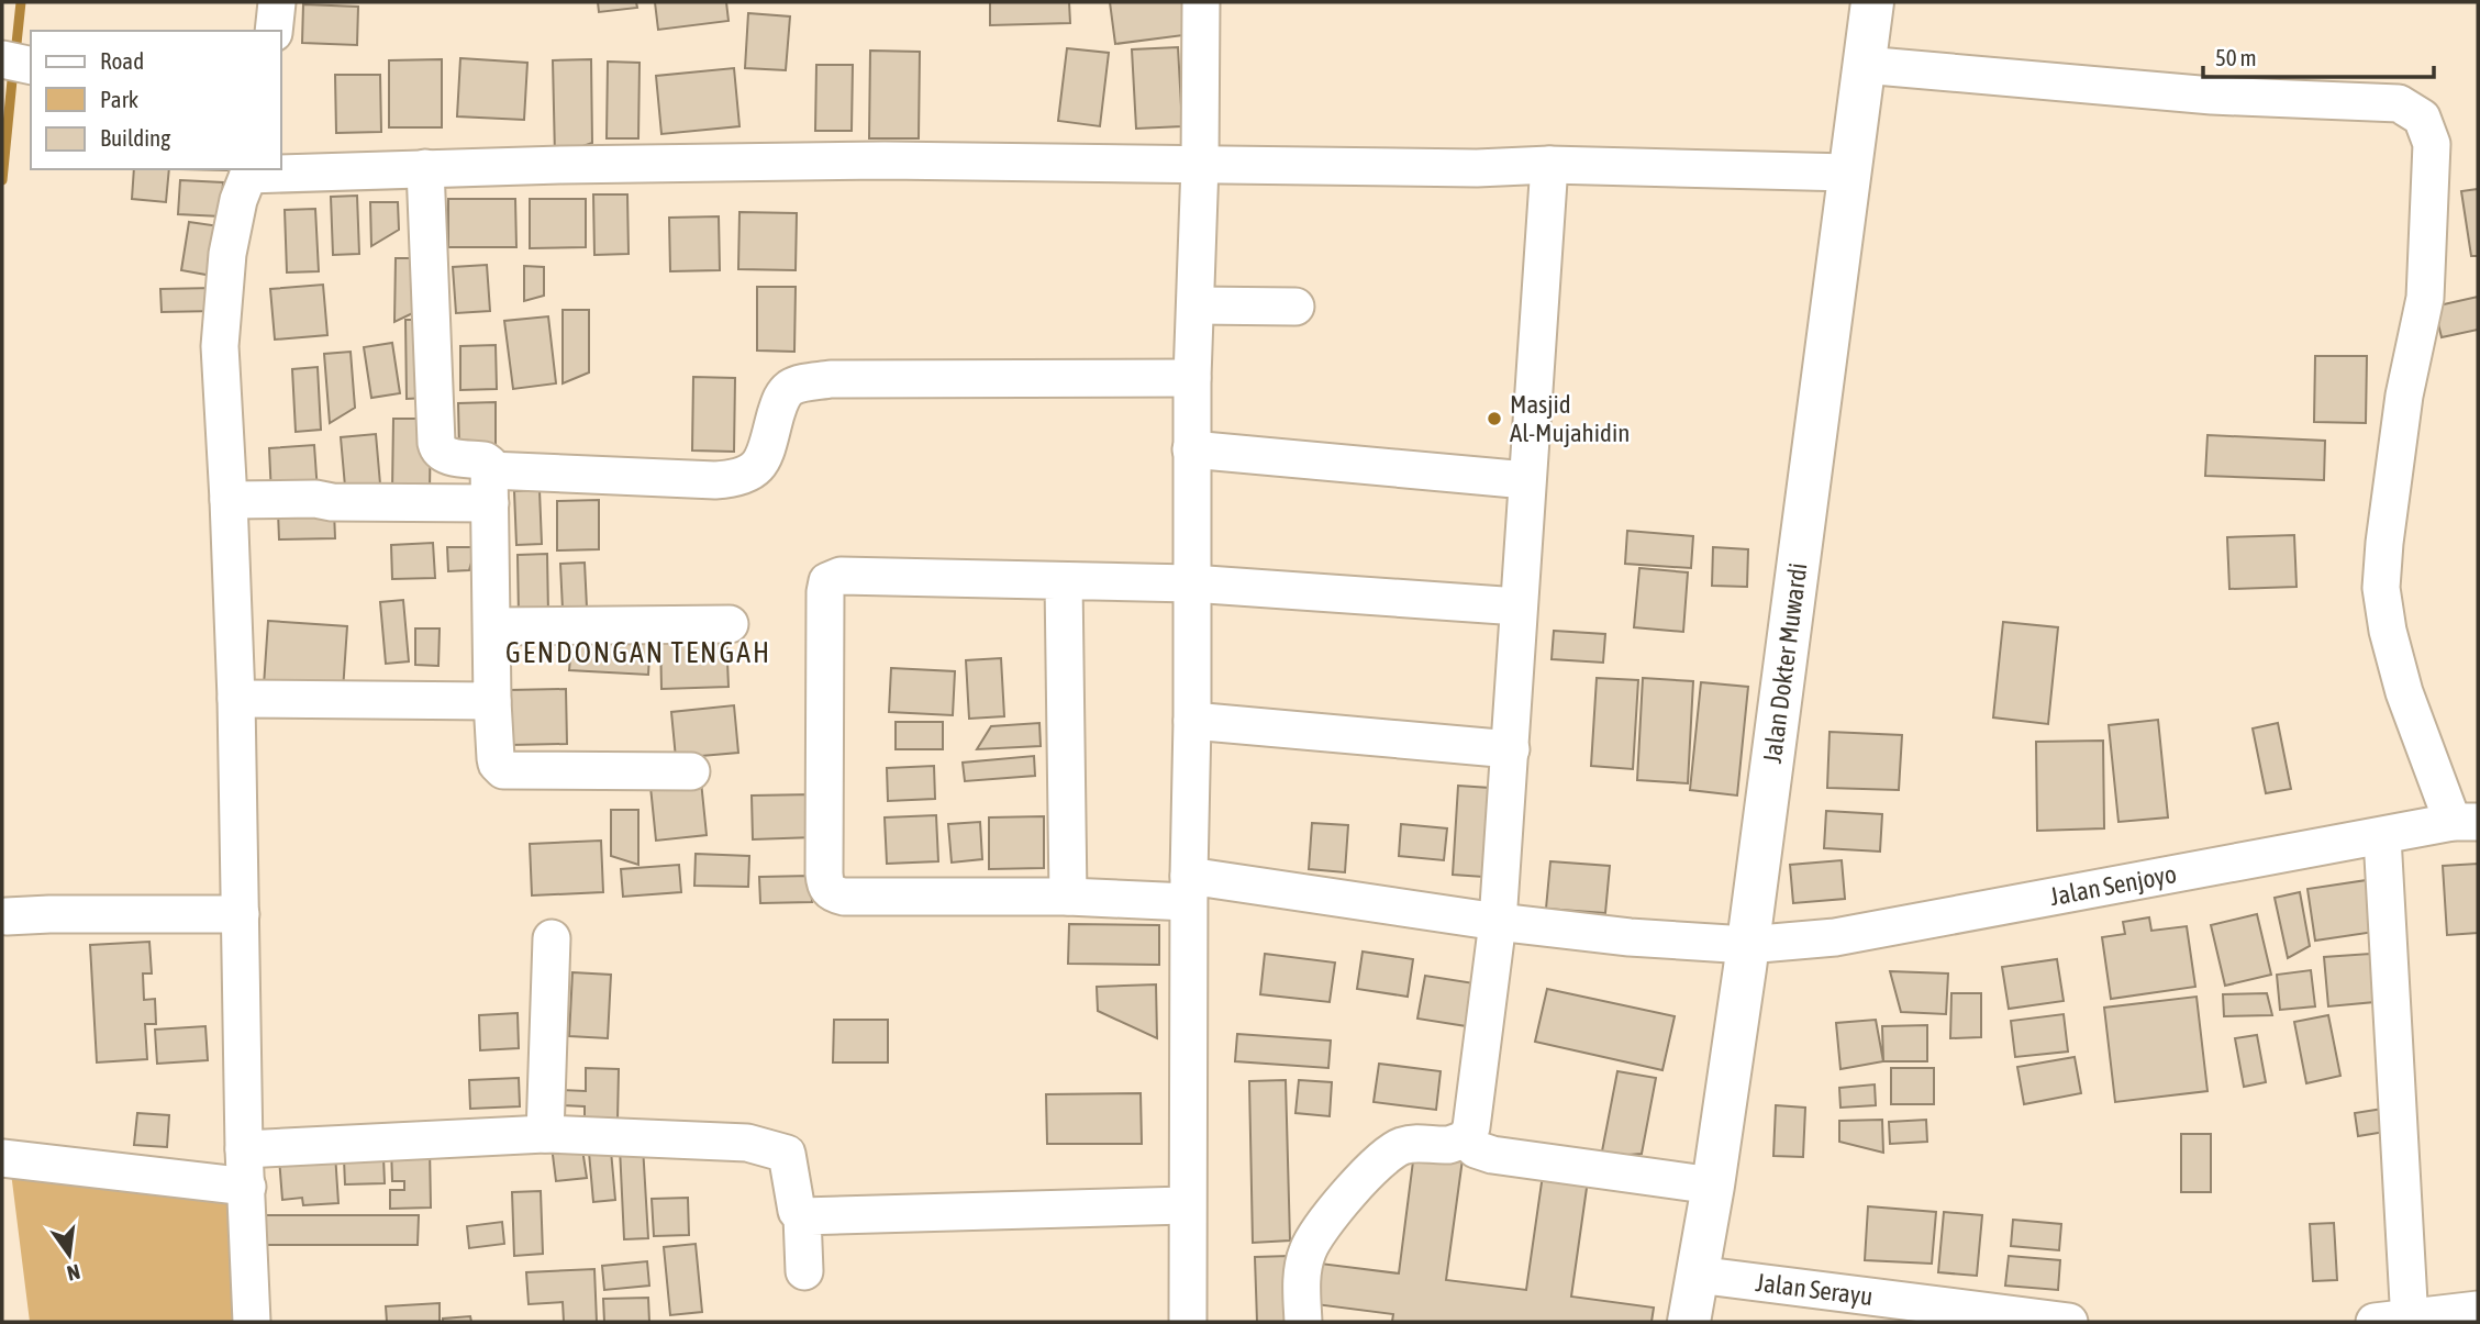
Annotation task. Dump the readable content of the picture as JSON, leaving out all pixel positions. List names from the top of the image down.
{
  "streets": {
    "street": ["Jalan Dokter Muwardi", "Jalan Senjoyo", "Jalan Serayu"]
  },
  "crossings": [
    ["Jalan Dokter Muwardi", "Jalan Senjoyo"],
    ["Jalan Dokter Muwardi", "Jalan Serayu"]
  ],
  "districts": ["GENDONGAN TENGAH"],
  "places": ["Masjid Al-Mujahidin"],
  "legend": ["Road", "Park", "Building"],
  "scale_bar": "50 m",
  "north": "bottom"
}
